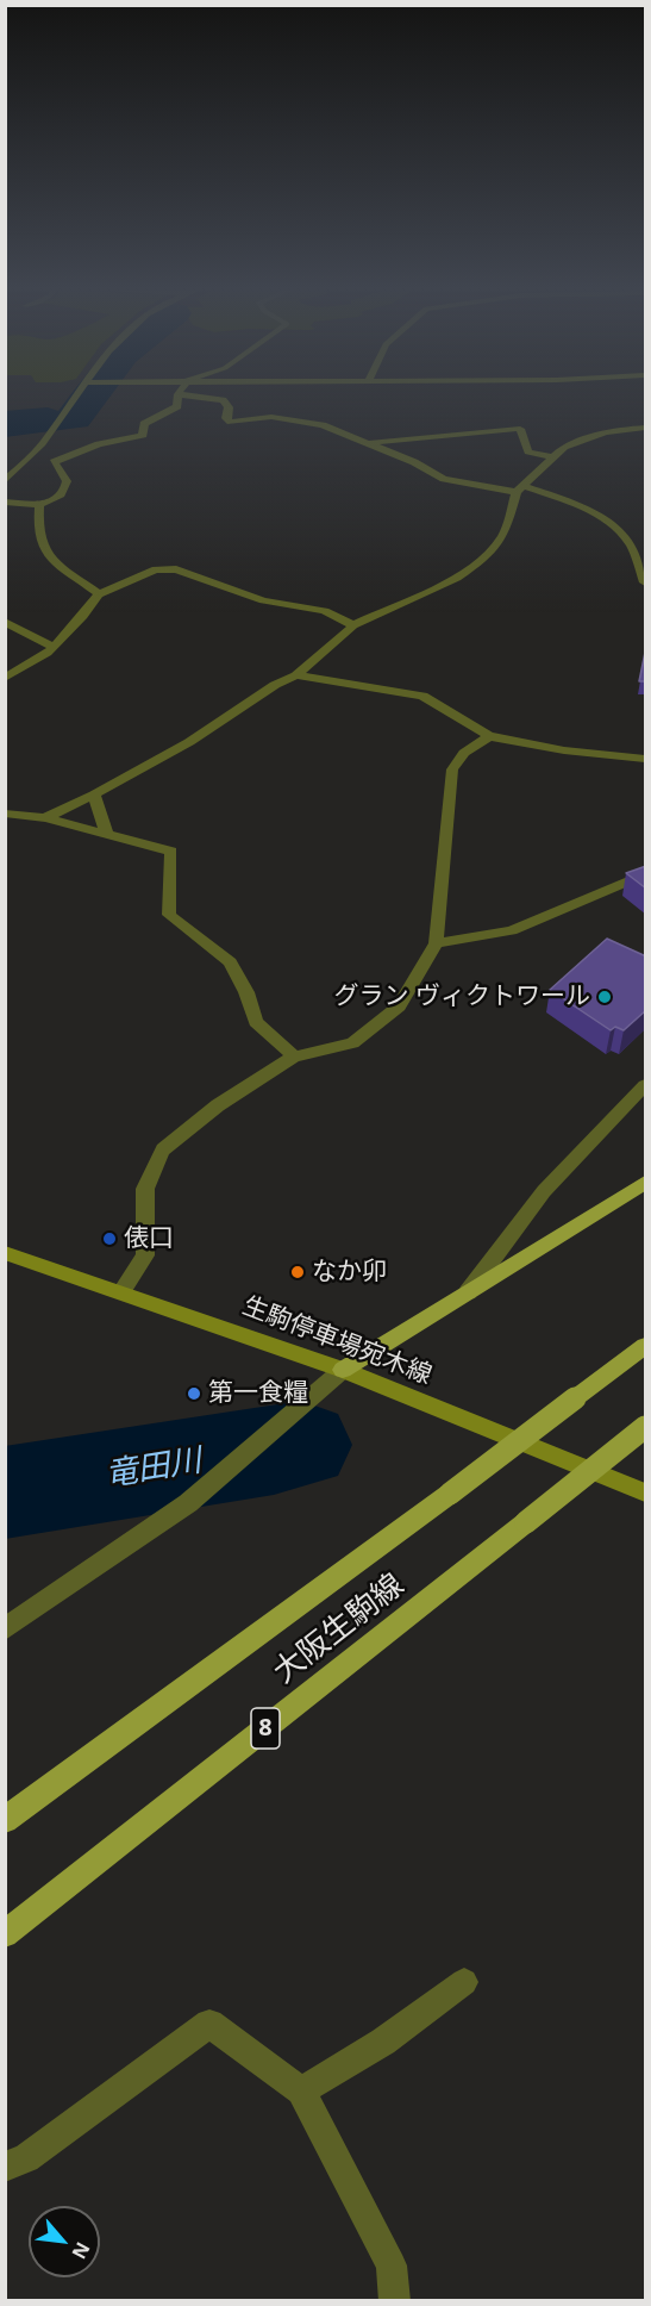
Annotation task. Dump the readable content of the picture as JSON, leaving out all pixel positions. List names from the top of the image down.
{
  "streets": {
    "main road": ["生駒停車場宛木線", "大阪生駒線", "8"]
  },
  "water": ["竜田川"],
  "places": [
    "グラン ヴィクトワール",
    "俵口",
    "なか卯",
    "第一食糧"
  ],
  "north": "bottom right"
}
